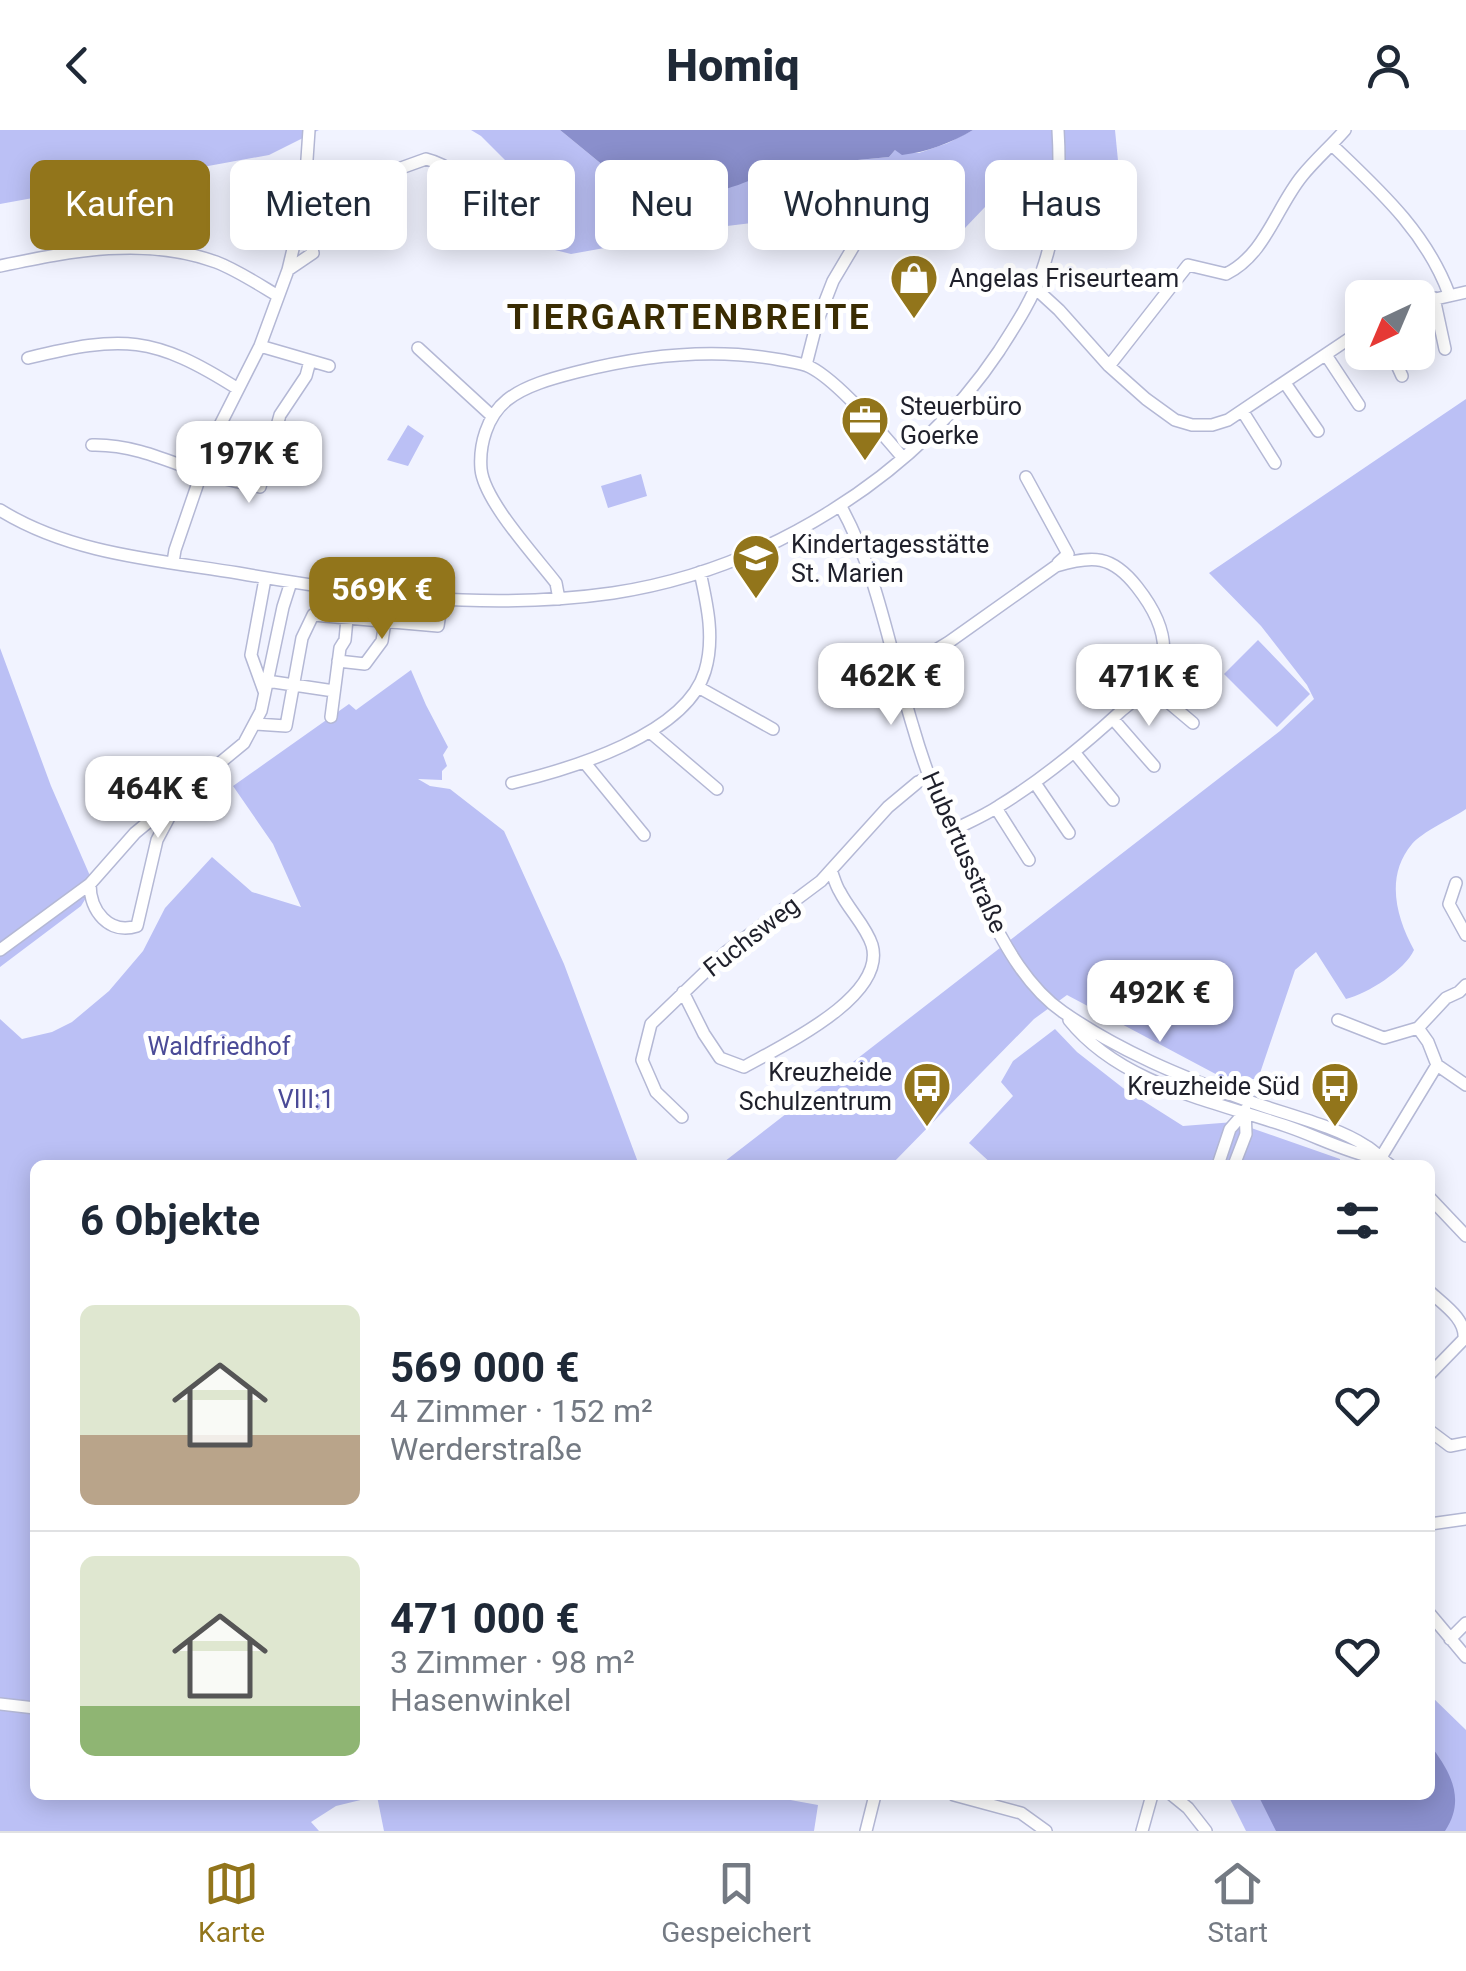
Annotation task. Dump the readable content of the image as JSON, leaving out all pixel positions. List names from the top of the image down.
{
  "streets": {
    "street": ["Hubertusstraße", "Fuchsweg"]
  },
  "crossings": [
    ["Hubertusstraße", "Fuchsweg"]
  ],
  "districts": ["TIERGARTENBREITE"],
  "parks": ["Waldfriedhof", "VIII:1"],
  "places": {
    "shop": ["Angelas Friseurteam"],
    "office": ["Steuerbüro Goerke"],
    "school or university": ["Kindertagesstätte St. Marien"],
    "bus stop": ["Kreuzheide Schulzentrum", "Kreuzheide Süd"]
  },
  "north": "bottom left",
  "page": {
    "header": "Homiq",
    "chip": [
      "Kaufen",
      "Mieten",
      "Filter",
      "Neu",
      "Wohnung",
      "Haus"
    ],
    "price": [
      "197K €",
      "569K €",
      "462K €",
      "471K €",
      "464K €",
      "492K €"
    ],
    "heading": "6 Objekte",
    "list": [
      {
        "name": "569 000 €",
        "note": "4 Zimmer · 152 m² · Werderstraße"
      },
      {
        "name": "471 000 €",
        "note": "3 Zimmer · 98 m² · Hasenwinkel"
      }
    ],
    "tabs": ["Karte", "Gespeichert", "Start"]
  }
}
